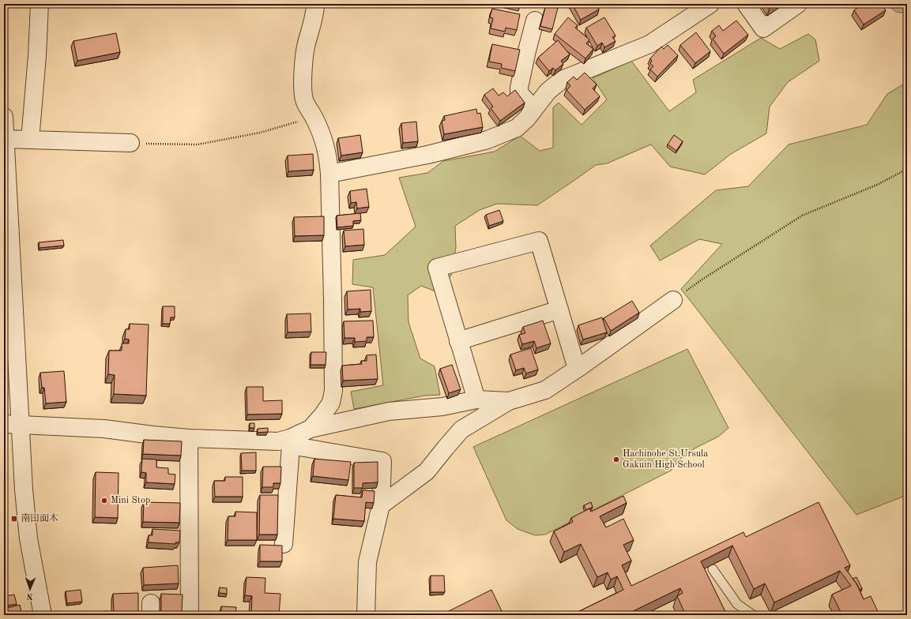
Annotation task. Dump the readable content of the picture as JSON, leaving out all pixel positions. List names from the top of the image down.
{
  "places": {
    "other": ["Hachinohe St.Ursula Gakuin High School", "Mini Stop"],
    "transit": ["南田面木"]
  },
  "north": "bottom"
}
